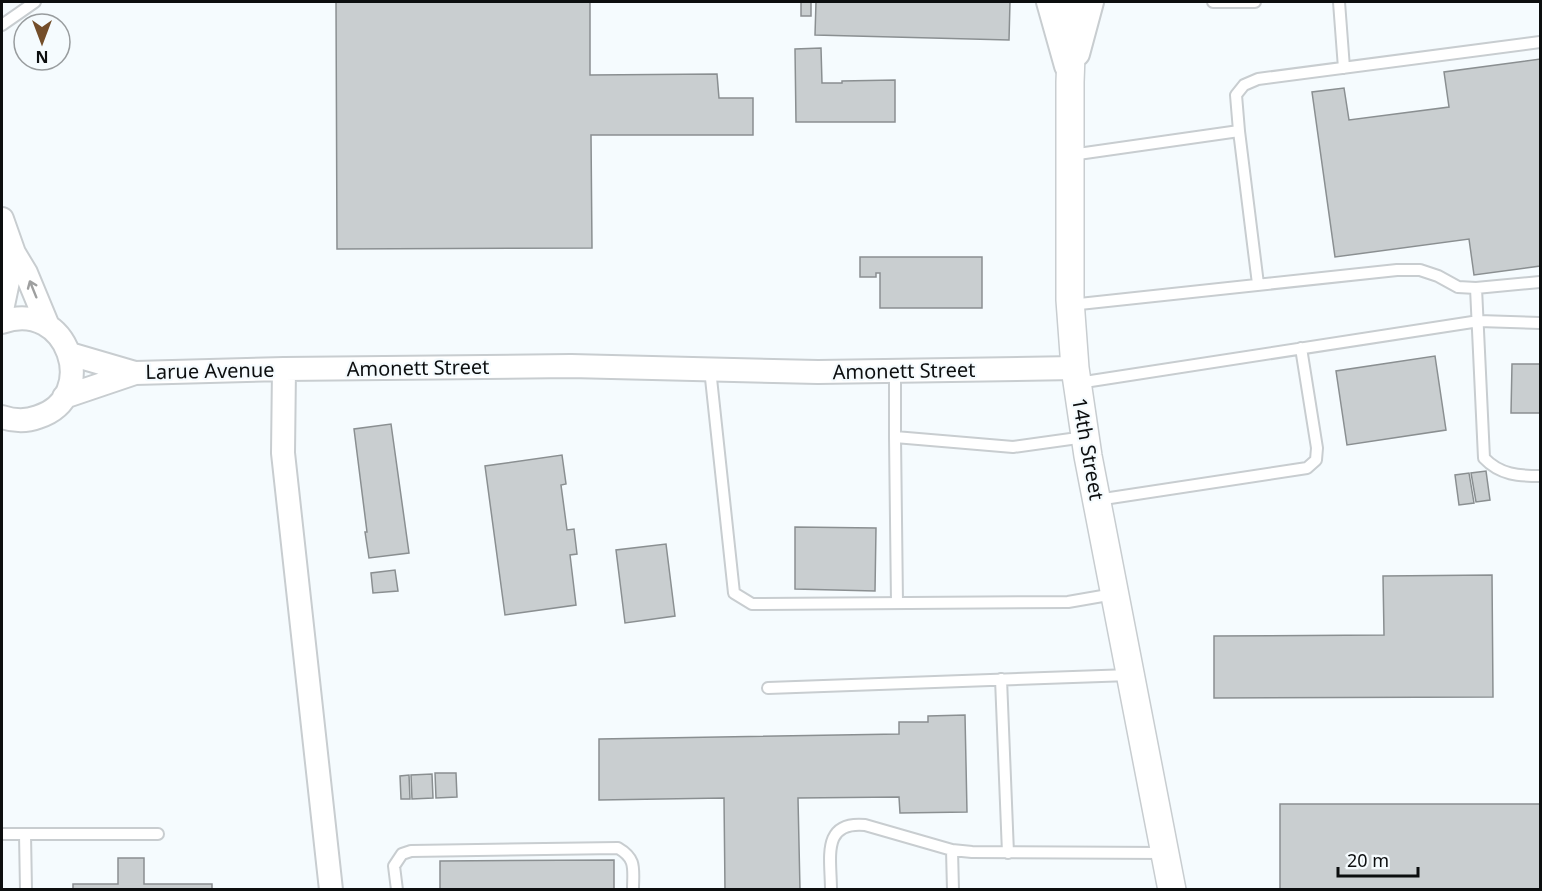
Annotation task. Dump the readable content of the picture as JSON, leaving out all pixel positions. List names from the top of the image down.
{
  "streets": {
    "street": ["Amonett Street", "Larue Avenue", "14th Street"]
  },
  "crossings": [
    ["Amonett Street", "Larue Avenue"],
    ["Amonett Street", "14th Street"]
  ],
  "scale_bar": "20 m",
  "north": "bottom"
}
